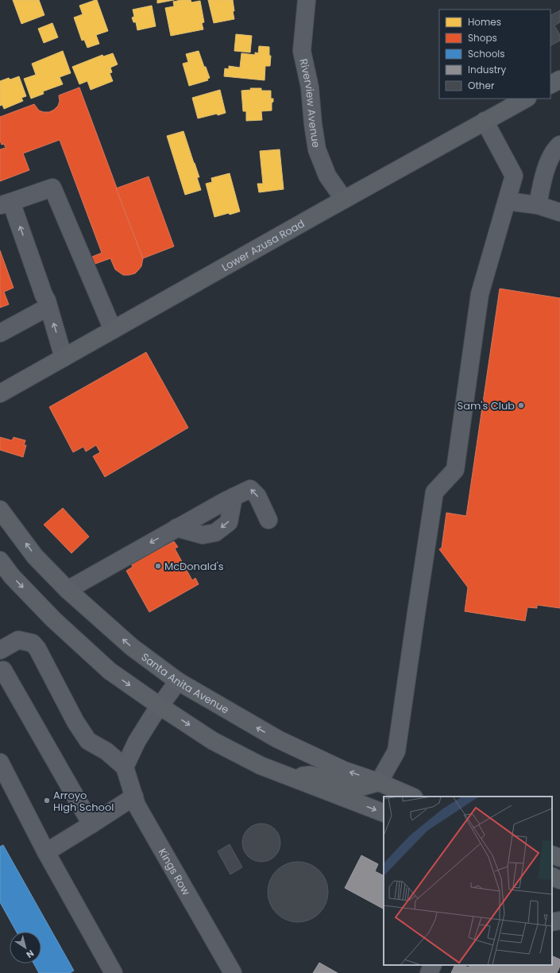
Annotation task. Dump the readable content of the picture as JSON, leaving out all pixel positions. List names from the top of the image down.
{
  "streets": {
    "main road": ["Lower Azusa Road", "Santa Anita Avenue"],
    "street": ["Riverview Avenue", "Kings Row"]
  },
  "crossings": [
    ["Riverview Avenue", "Lower Azusa Road"]
  ],
  "places": ["Sam's Club", "McDonald's", "Arroyo High School"],
  "legend": [
    "Homes",
    "Shops",
    "Schools",
    "Industry",
    "Other"
  ],
  "north": "bottom right"
}
